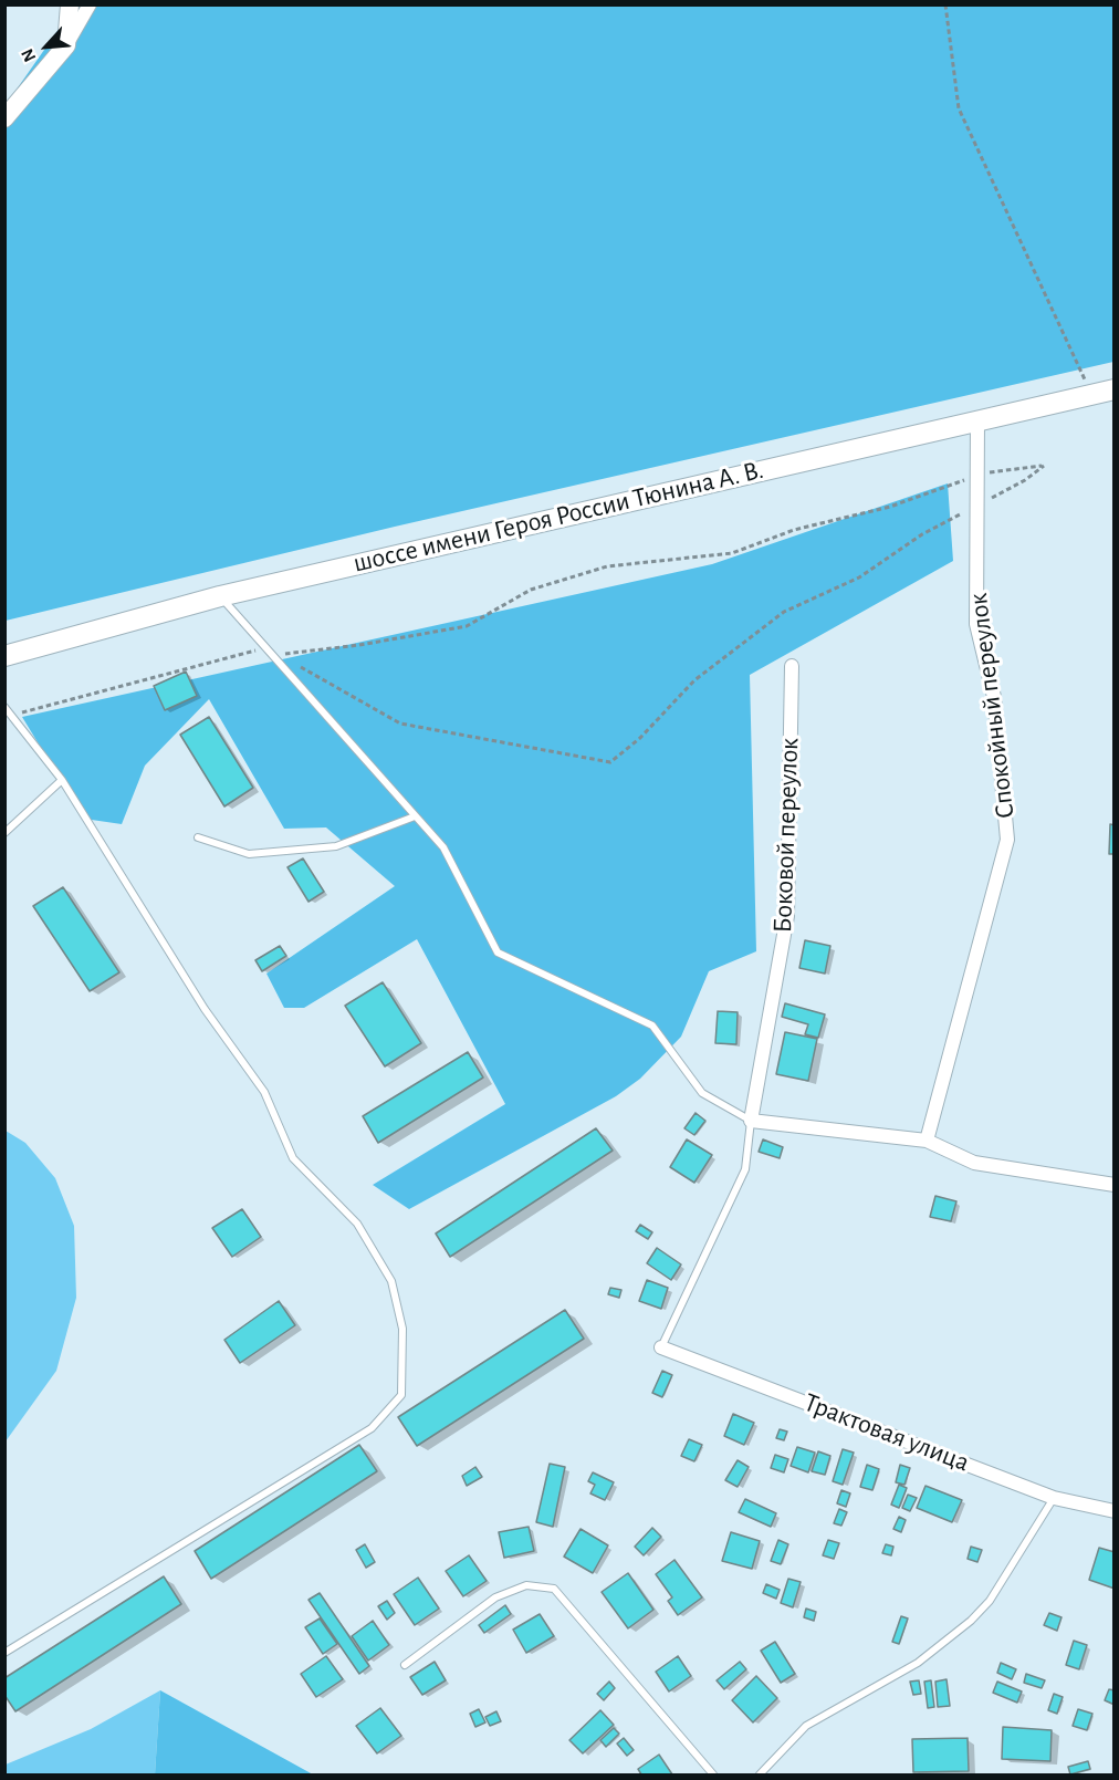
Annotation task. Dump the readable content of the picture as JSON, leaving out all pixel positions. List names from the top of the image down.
{
  "streets": {
    "main road": ["шоссе имени Героя России Тюнина А. В."],
    "street": ["Спокойный переулок", "Боковой переулок", "Трактовая улица"]
  },
  "crossings": [
    ["шоссе имени Героя России Тюнина А. В.", "Спокойный переулок"]
  ],
  "north": "bottom left"
}
